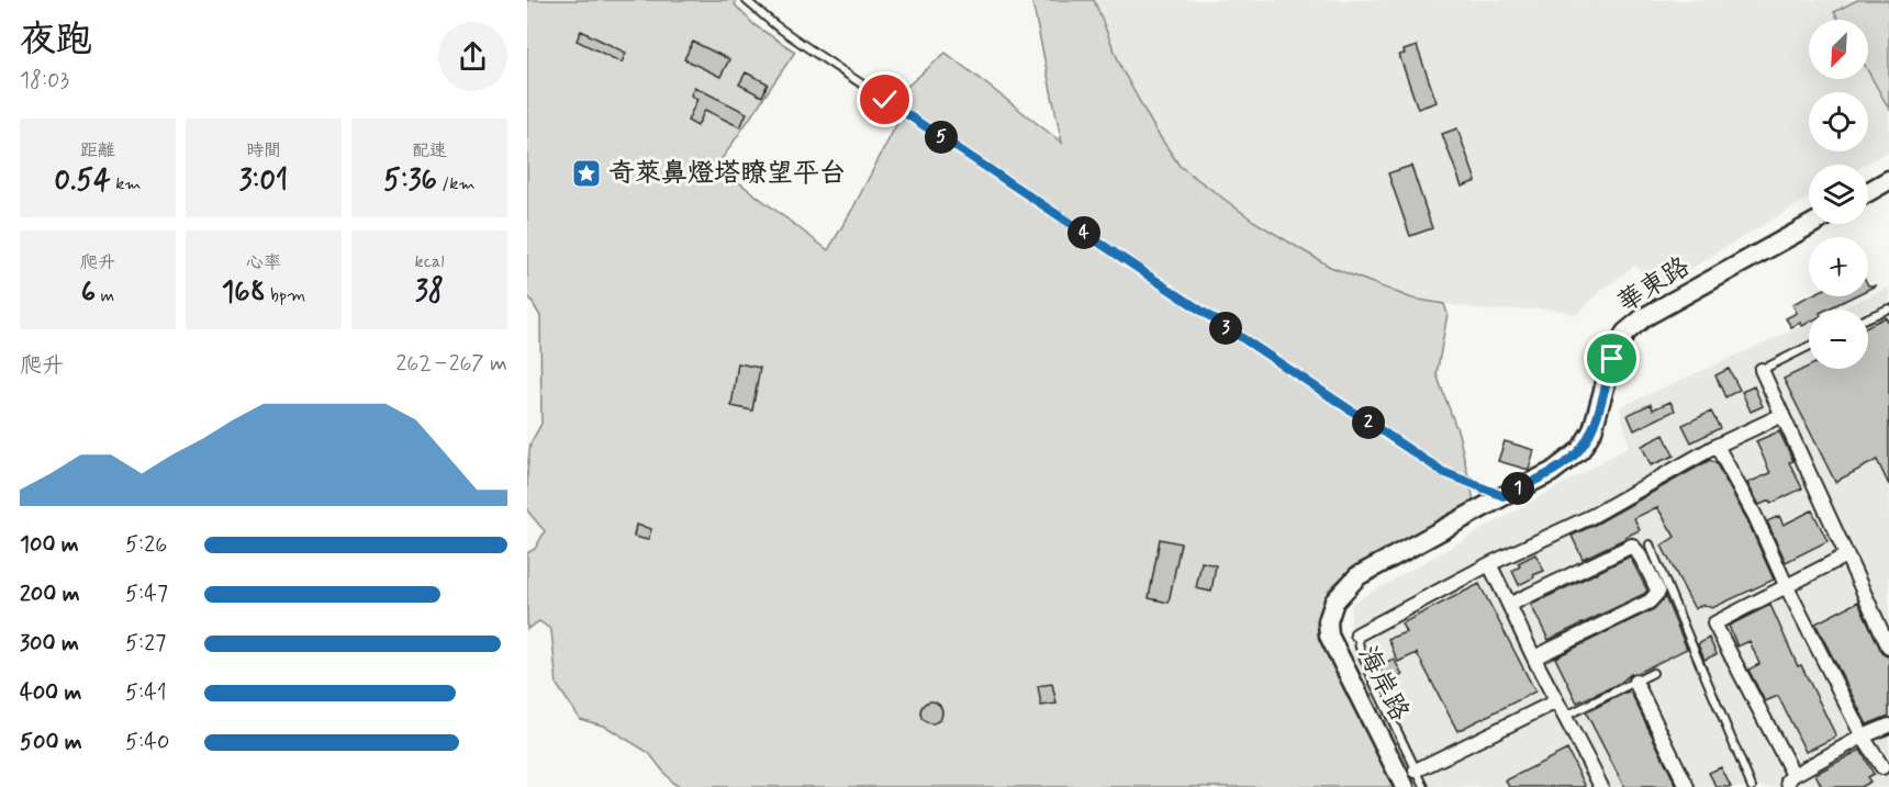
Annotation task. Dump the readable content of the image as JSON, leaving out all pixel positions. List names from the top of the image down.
{
  "streets": {
    "main road": ["華東路", "海岸路"]
  },
  "crossings": [
    ["華東路", "海岸路"]
  ],
  "places": {
    "place": ["奇萊鼻燈塔瞭望平台"]
  },
  "north": "bottom left",
  "page": {
    "heading": ["夜跑", "18:03"],
    "map_buttons": ["+", "−"],
    "stats": [
      ["距離", "0.54 km"],
      ["時間", "3:01"],
      ["配速", "5:36 /km"],
      ["爬升", "6 m"],
      ["心率", "168 bpm"],
      ["kcal", "38"]
    ],
    "pins": [
      "5",
      "4",
      "3",
      "2",
      "1"
    ],
    "chart": ["爬升", "262–267 m"],
    "list": [
      {
        "name": "100 m",
        "note": "5:26"
      },
      {
        "name": "200 m",
        "note": "5:47"
      },
      {
        "name": "300 m",
        "note": "5:27"
      },
      {
        "name": "400 m",
        "note": "5:41"
      },
      {
        "name": "500 m",
        "note": "5:40"
      }
    ]
  }
}
